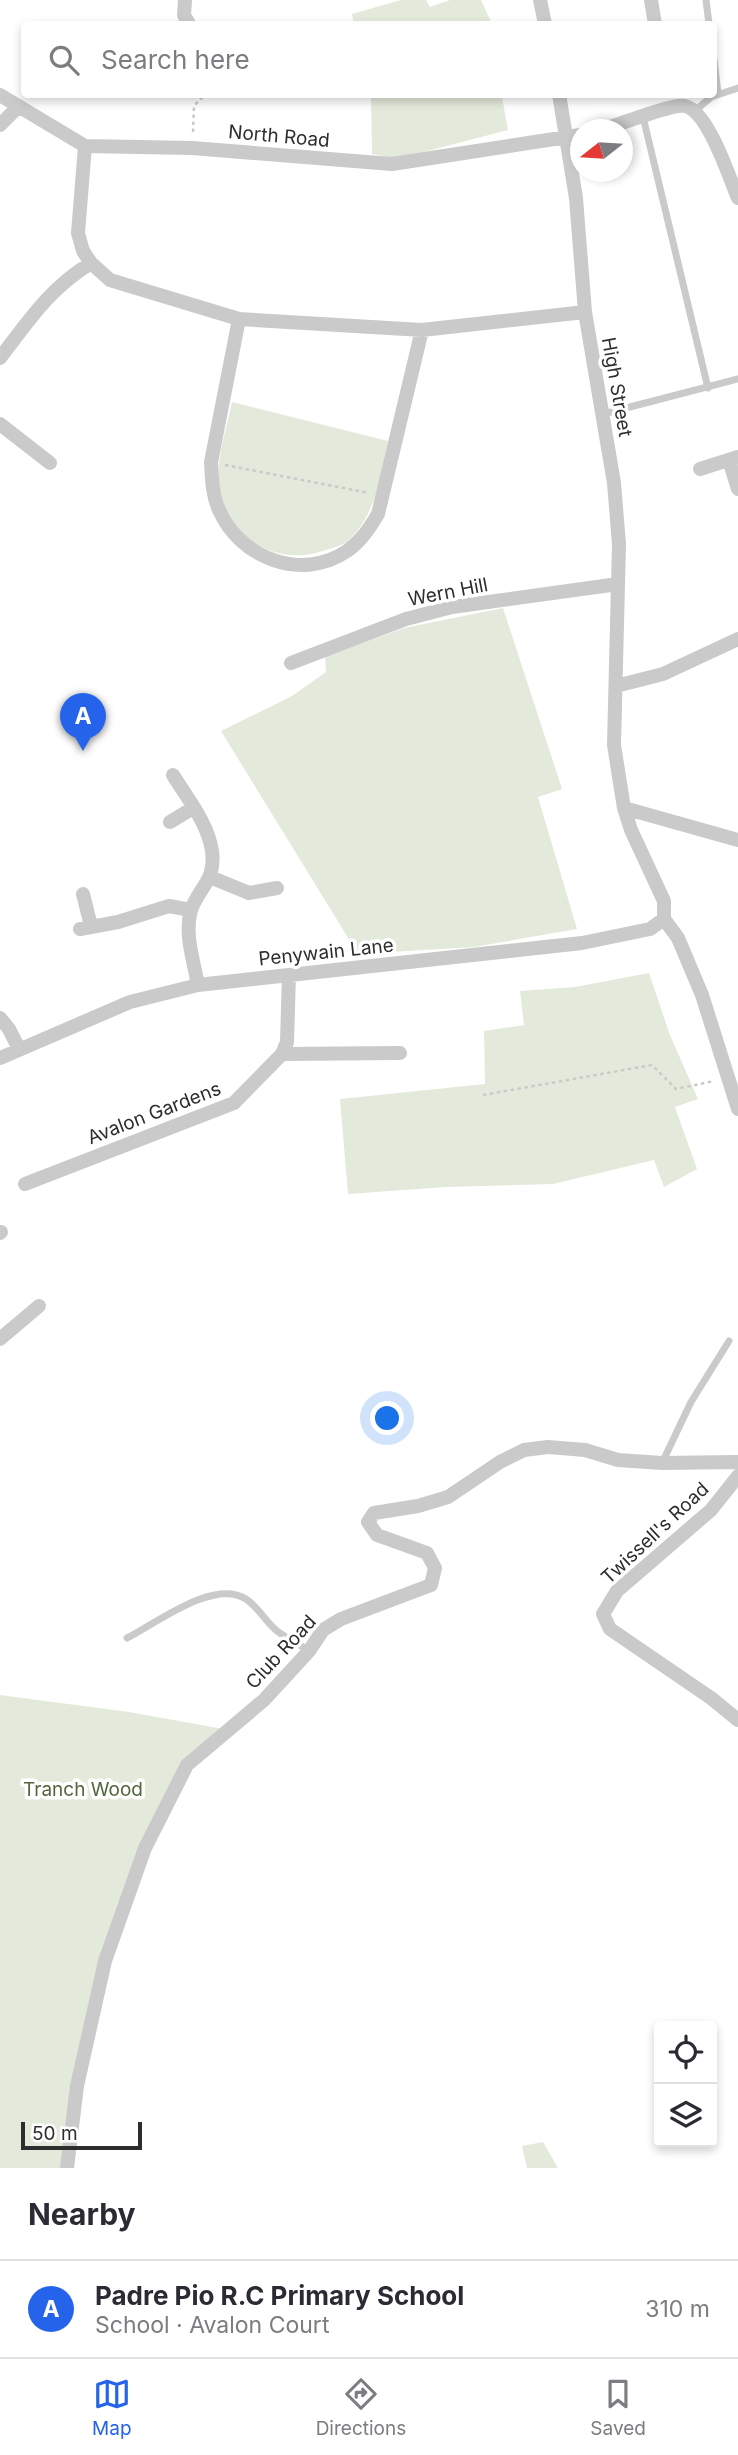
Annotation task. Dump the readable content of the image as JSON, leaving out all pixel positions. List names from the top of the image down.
{
  "streets": {
    "street": [
      "North Road",
      "High Street",
      "Wern Hill",
      "Penywain Lane",
      "Avalon Gardens",
      "Twissell's Road",
      "Club Road"
    ]
  },
  "crossings": [
    ["High Street", "Wern Hill"],
    ["High Street", "Penywain Lane"]
  ],
  "parks": ["Tranch Wood"],
  "scale_bar": "50 m",
  "north": "left",
  "page": {
    "search": "Search here",
    "pins": "A",
    "scale": "50 m",
    "heading": "Nearby",
    "list": [
      {
        "mark": "A",
        "name": "Padre Pio R.C Primary School",
        "note": "School · Avalon Court",
        "value": "310 m"
      }
    ],
    "nav": ["Map", "Directions", "Saved"]
  }
}
